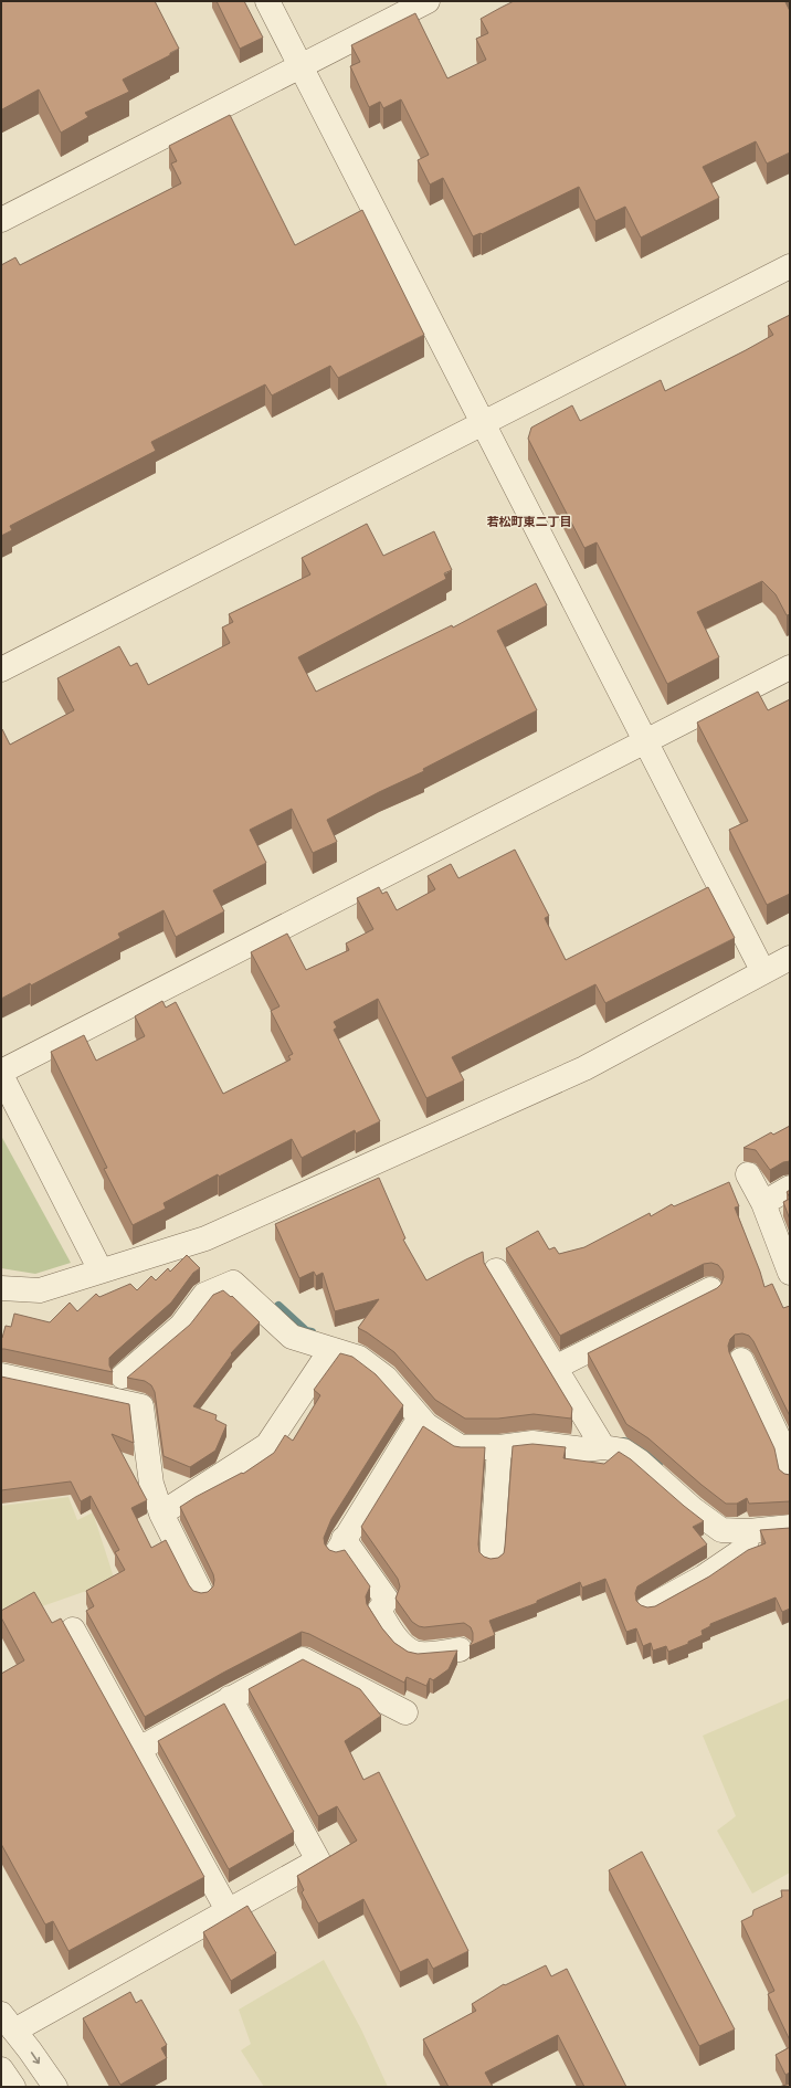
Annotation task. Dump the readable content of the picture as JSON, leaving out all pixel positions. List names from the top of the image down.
{
  "districts": ["若松町東二丁目"]
}
